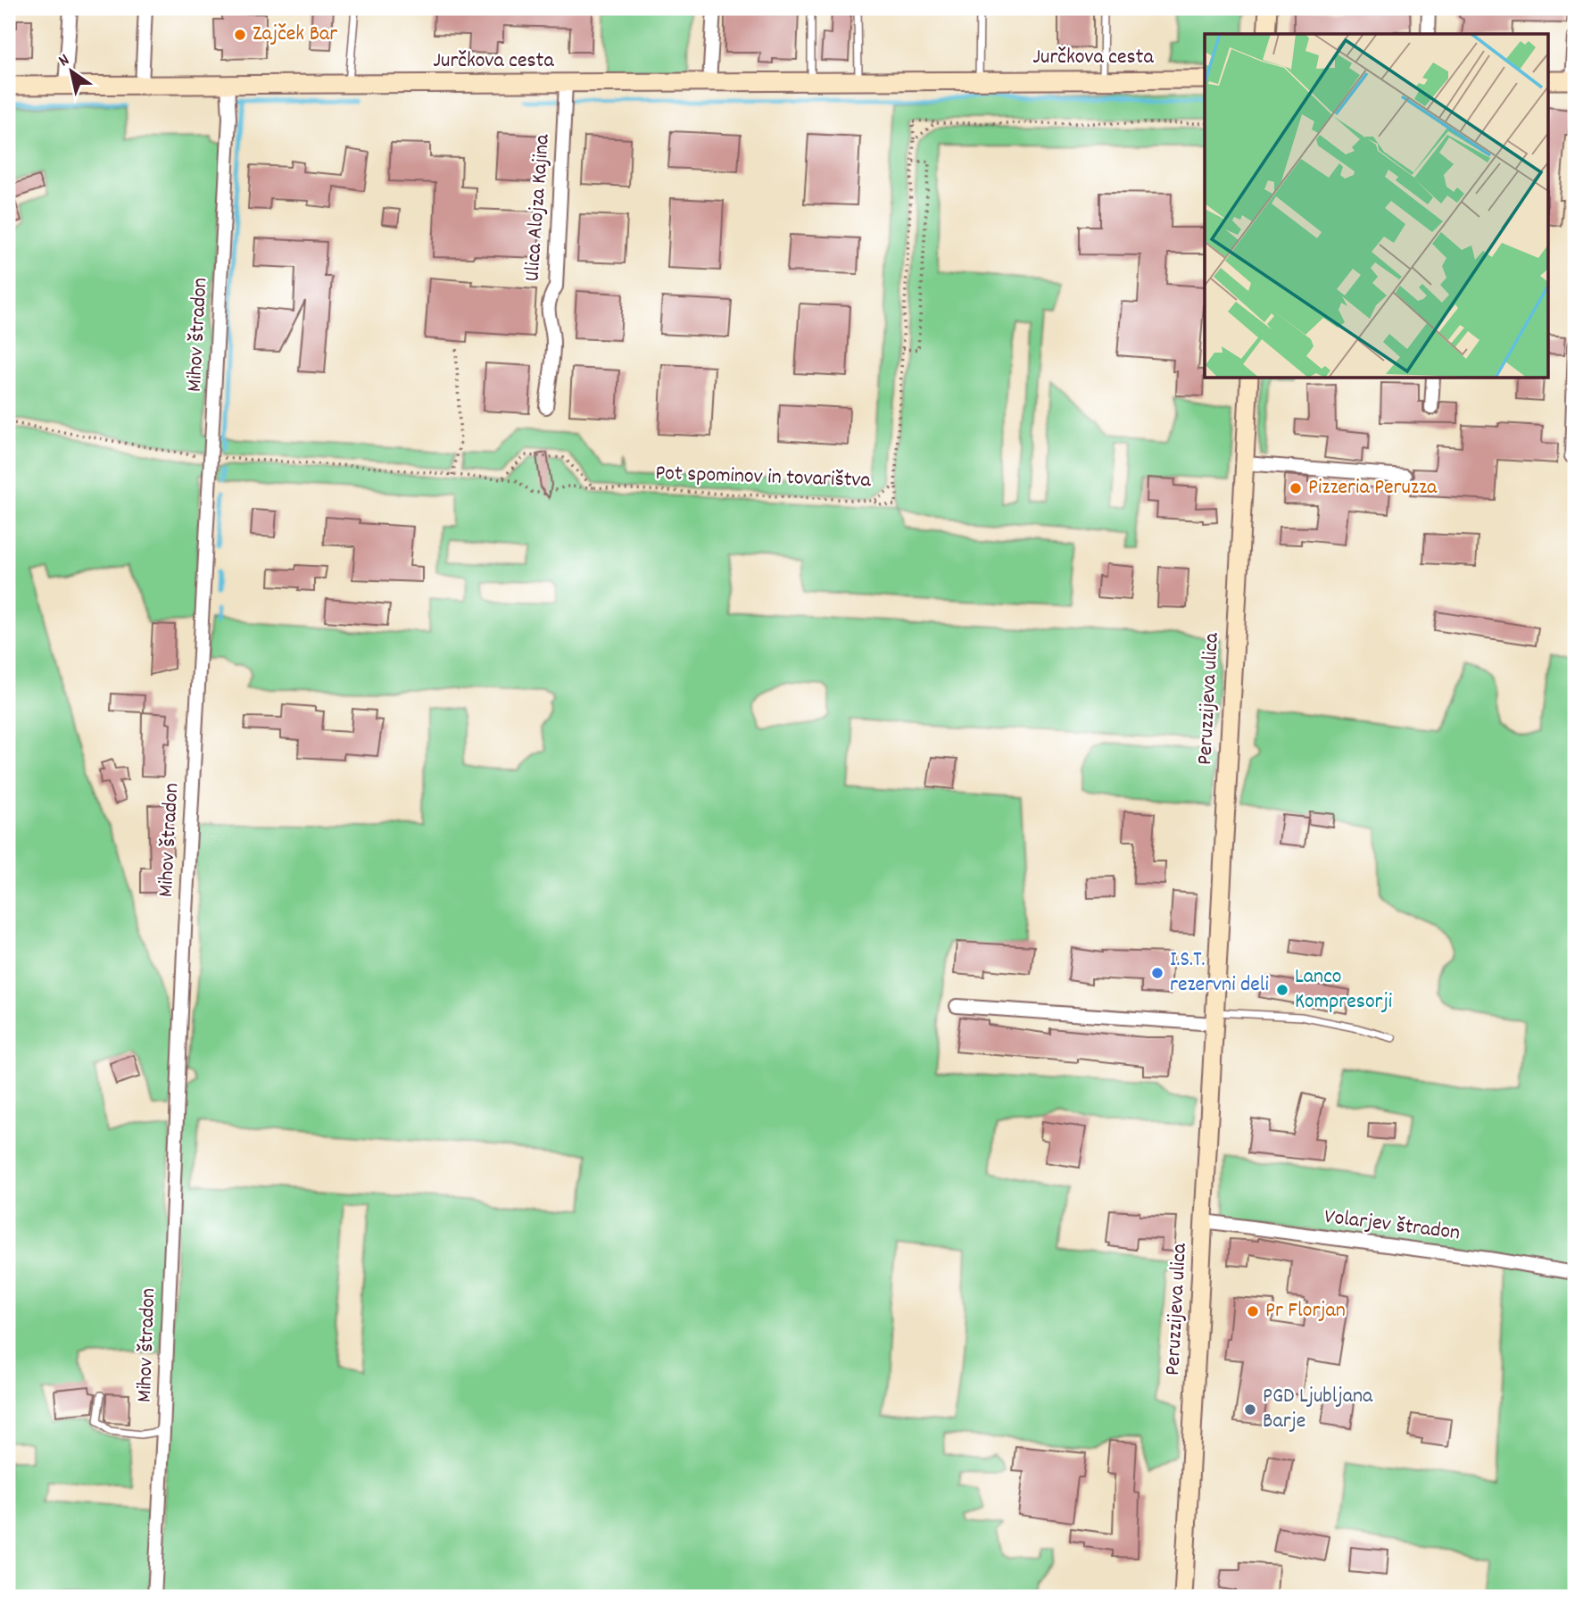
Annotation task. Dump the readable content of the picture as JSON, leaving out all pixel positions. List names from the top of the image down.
{
  "streets": {
    "main road": ["Jurčkova cesta", "Peruzzijeva ulica"],
    "street": ["Ulica Alojza Kajina", "Mihov štradon", "Volarjev štradon"],
    "path": ["Pot spominov in tovarištva"]
  },
  "crossings": [
    ["Jurčkova cesta", "Ulica Alojza Kajina"],
    ["Jurčkova cesta", "Mihov štradon"],
    ["Peruzzijeva ulica", "Volarjev štradon"]
  ],
  "places": [
    "Zajček Bar",
    "Pizzeria Peruzza",
    "I.S.T. rezervni deli",
    "Lanco Kompresorji",
    "Pr Florjan",
    "PGD Ljubljana Barje"
  ],
  "north": "top left"
}
